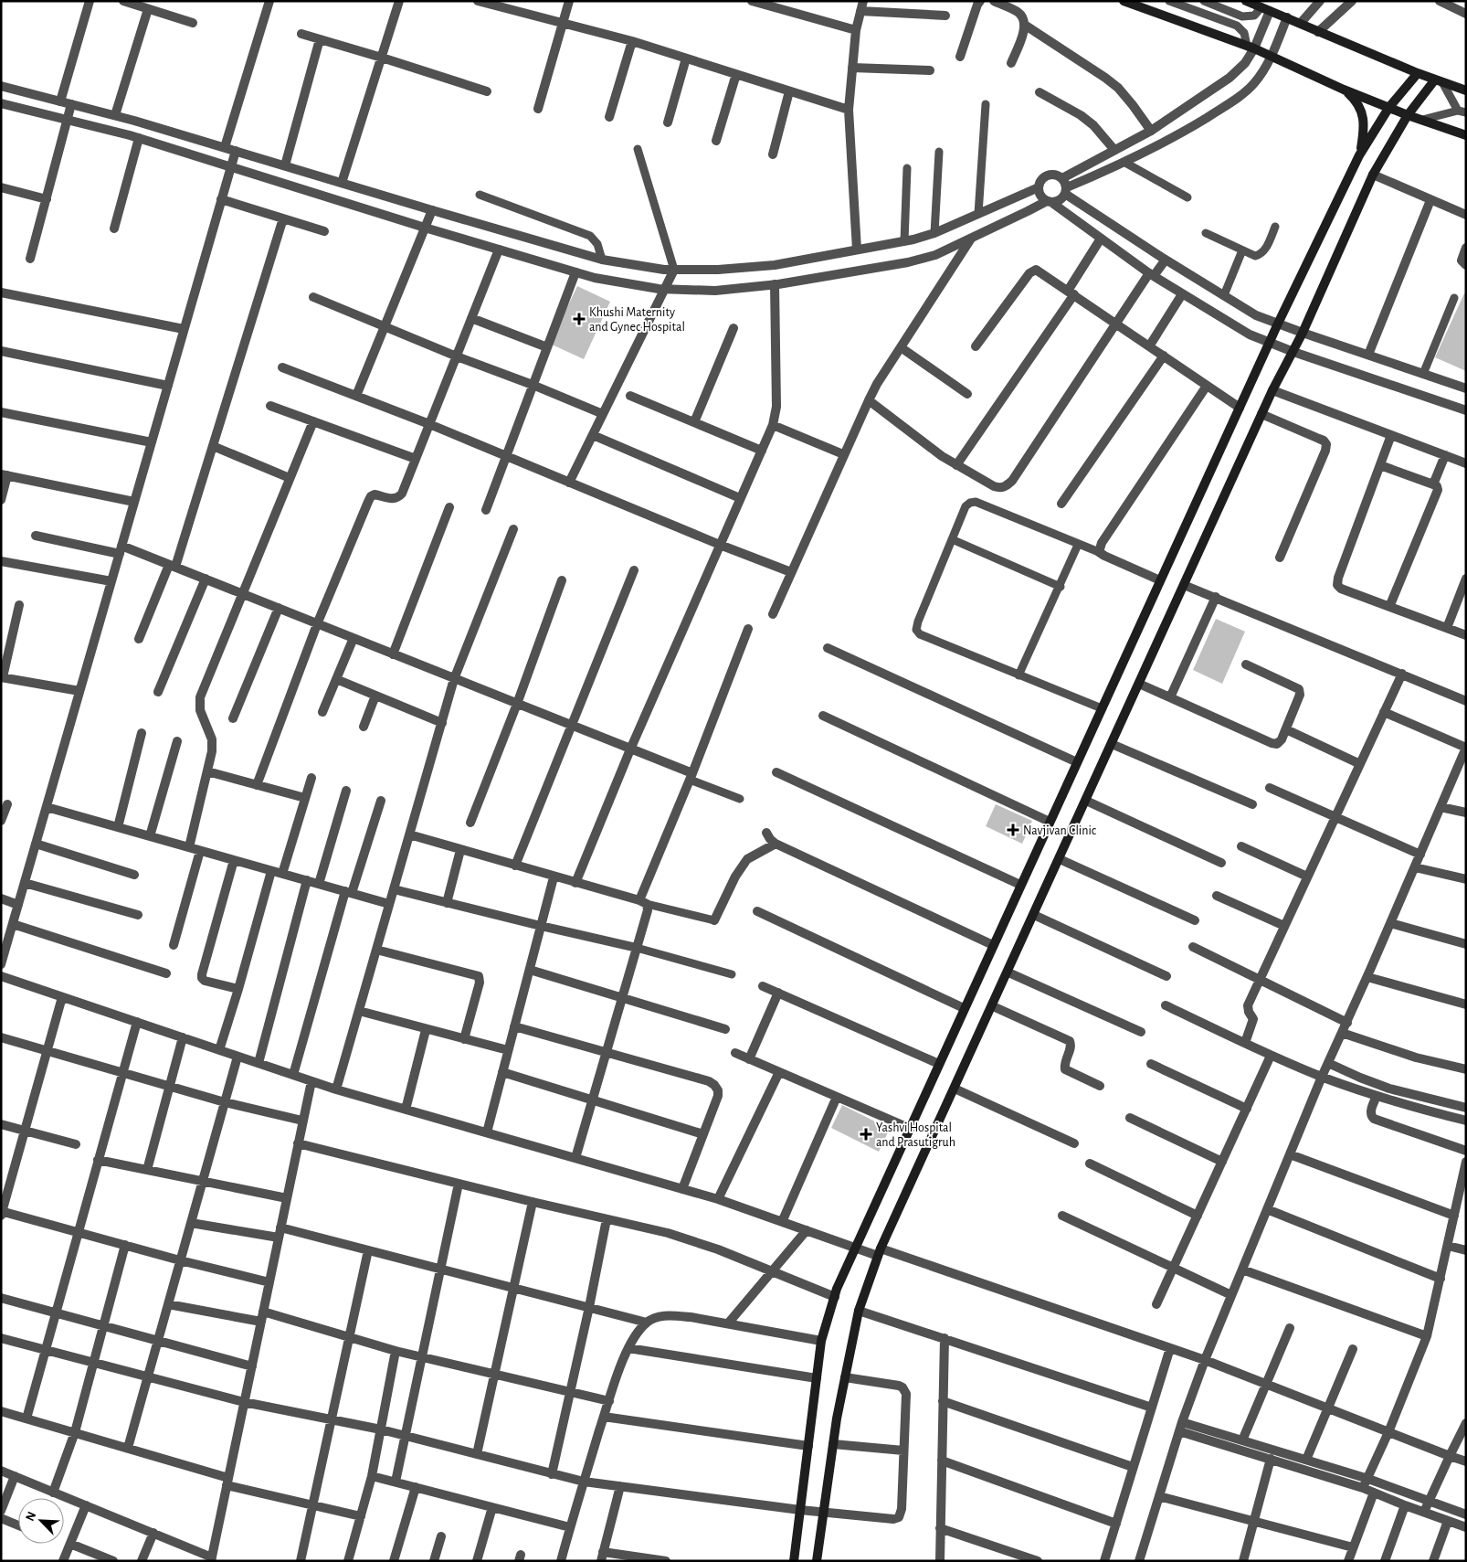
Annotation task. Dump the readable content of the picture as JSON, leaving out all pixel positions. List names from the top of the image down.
{
  "places": {
    "health": ["Khushi Maternity and Gynec Hospital", "Navjivan Clinic", "Yashvi Hospital and Prasutigruh"]
  },
  "north": "top left"
}
